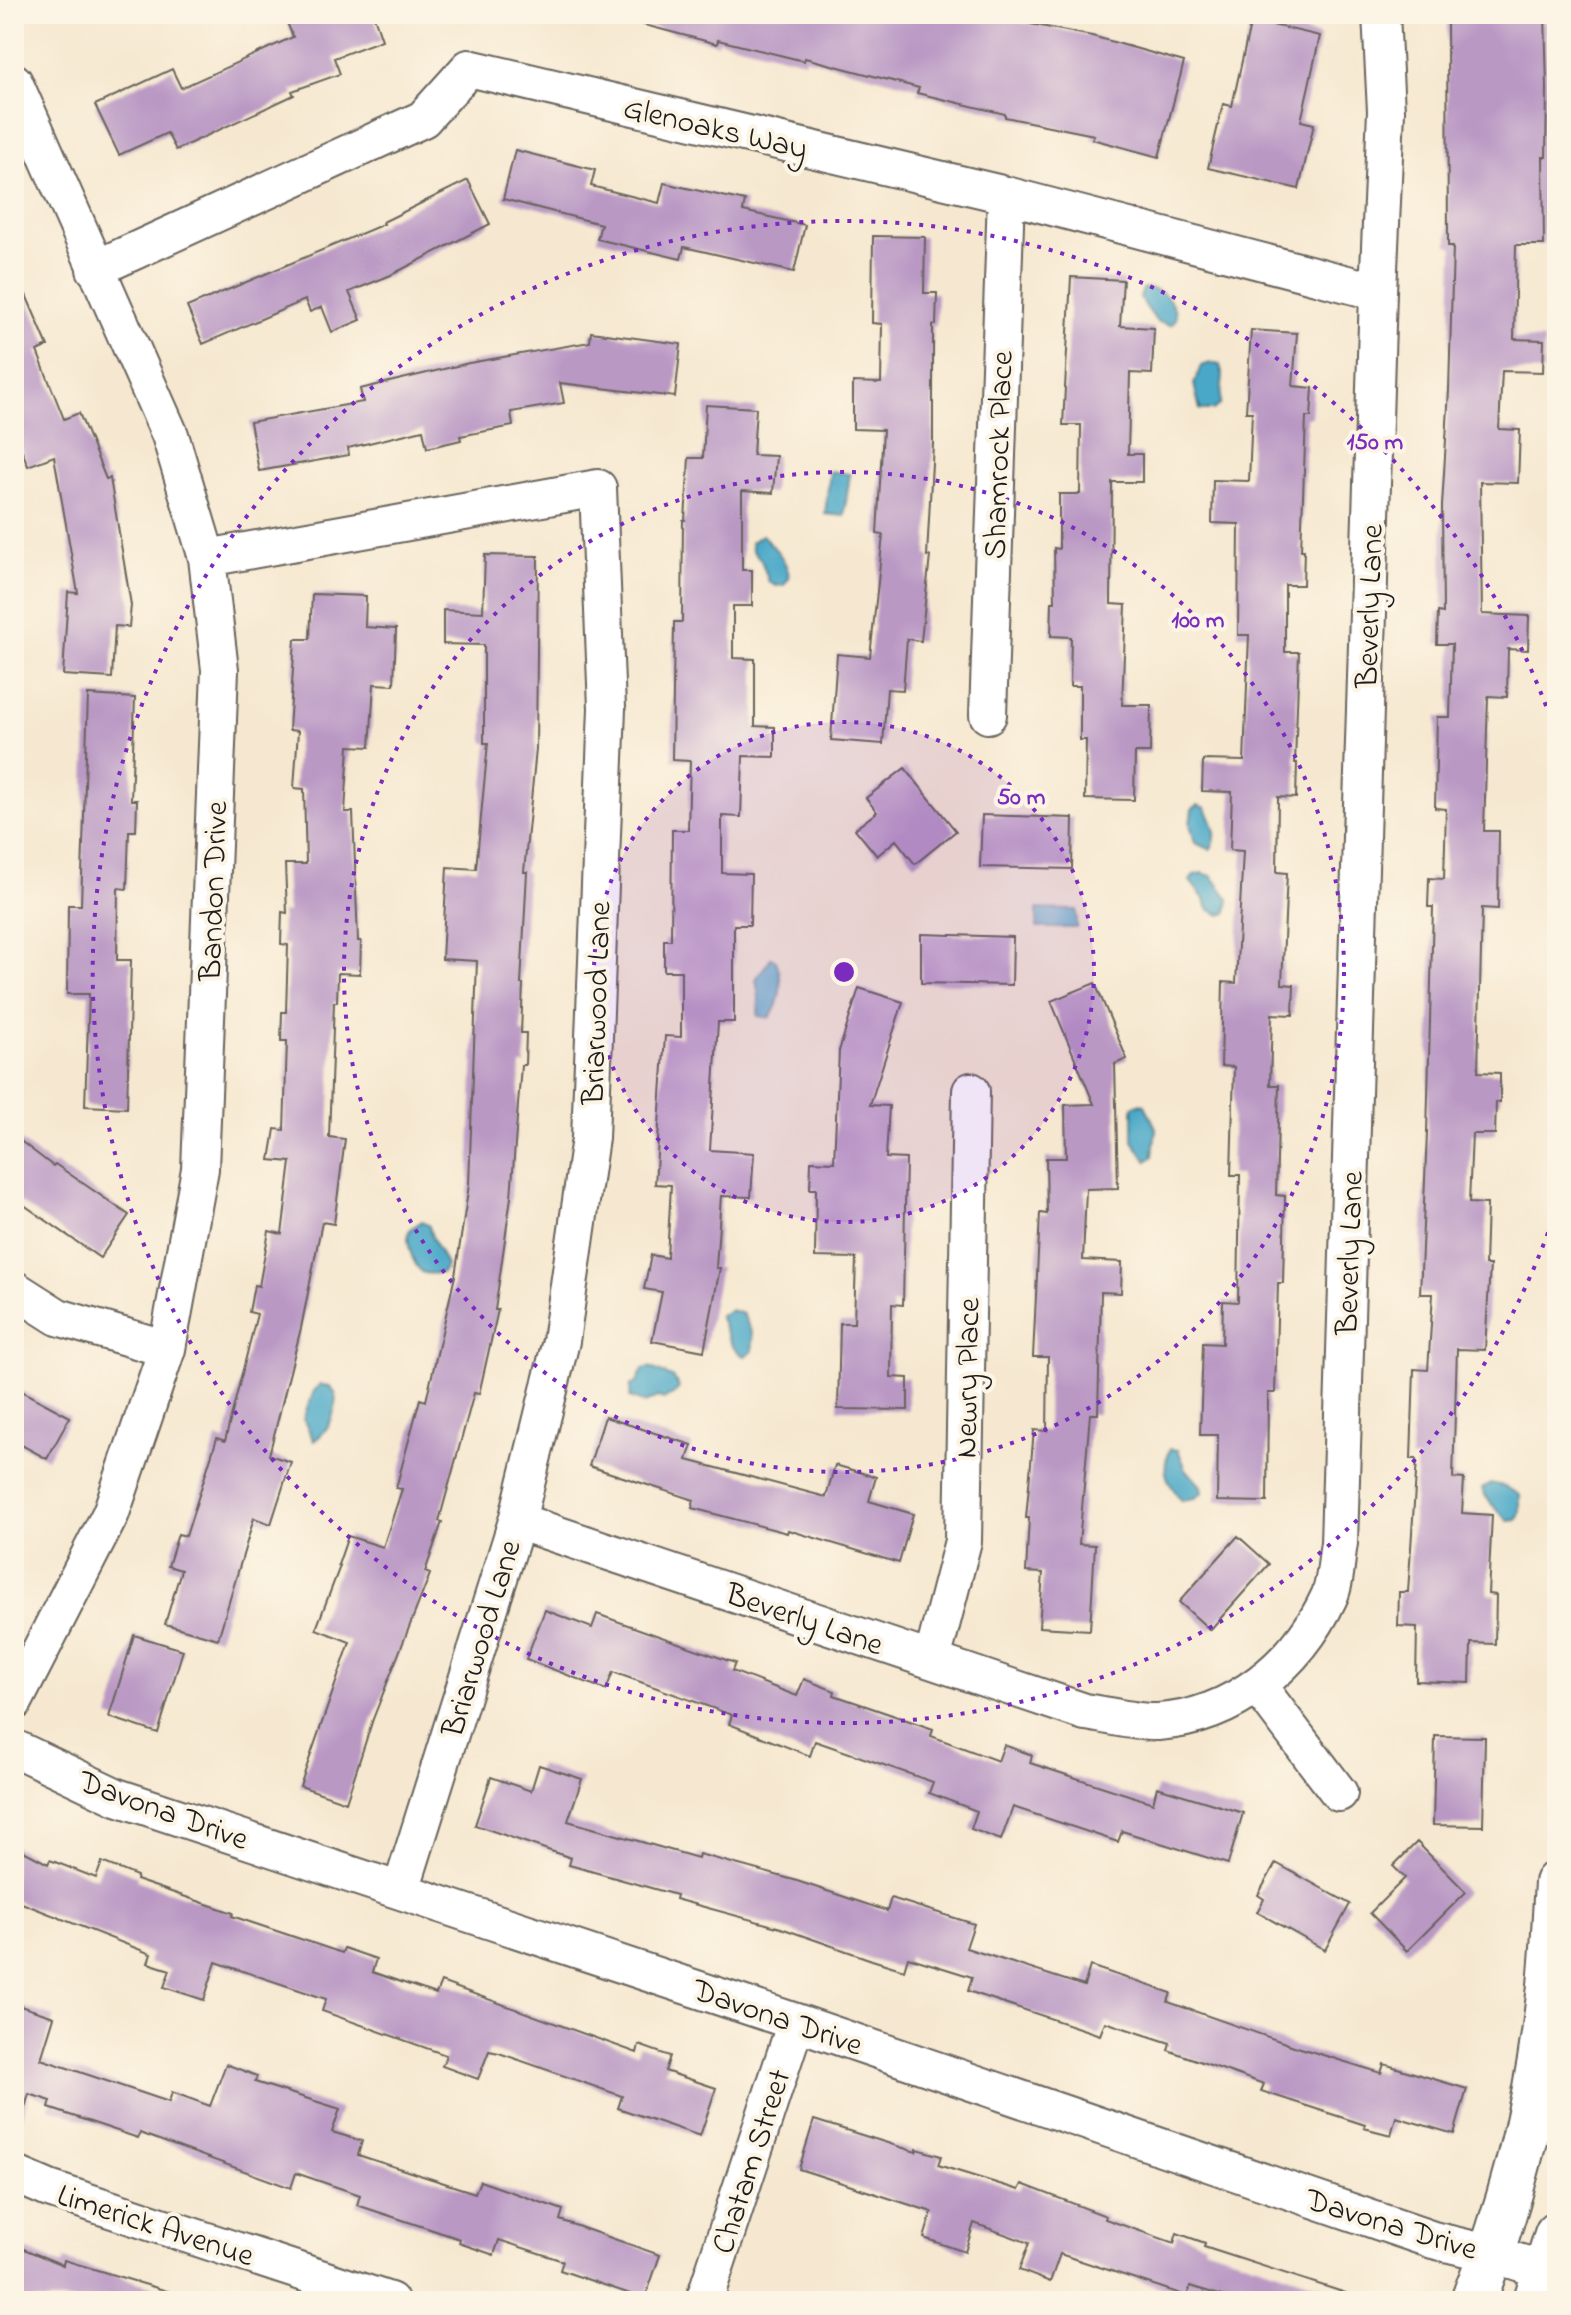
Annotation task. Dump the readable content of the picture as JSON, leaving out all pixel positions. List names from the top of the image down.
{
  "streets": {
    "street": [
      "Glenoaks Way",
      "Shamrock Place",
      "Beverly Lane",
      "Bandon Drive",
      "Briarwood Lane",
      "Newry Place",
      "Davona Drive",
      "Chatam Street",
      "Limerick Avenue"
    ]
  },
  "crossings": [
    ["Glenoaks Way", "Shamrock Place"],
    ["Glenoaks Way", "Beverly Lane"],
    ["Glenoaks Way", "Bandon Drive"],
    ["Beverly Lane", "Briarwood Lane"],
    ["Beverly Lane", "Newry Place"],
    ["Bandon Drive", "Briarwood Lane"],
    ["Briarwood Lane", "Davona Drive"],
    ["Davona Drive", "Chatam Street"]
  ],
  "rings": ["150 m", "100 m", "50 m"]
}
